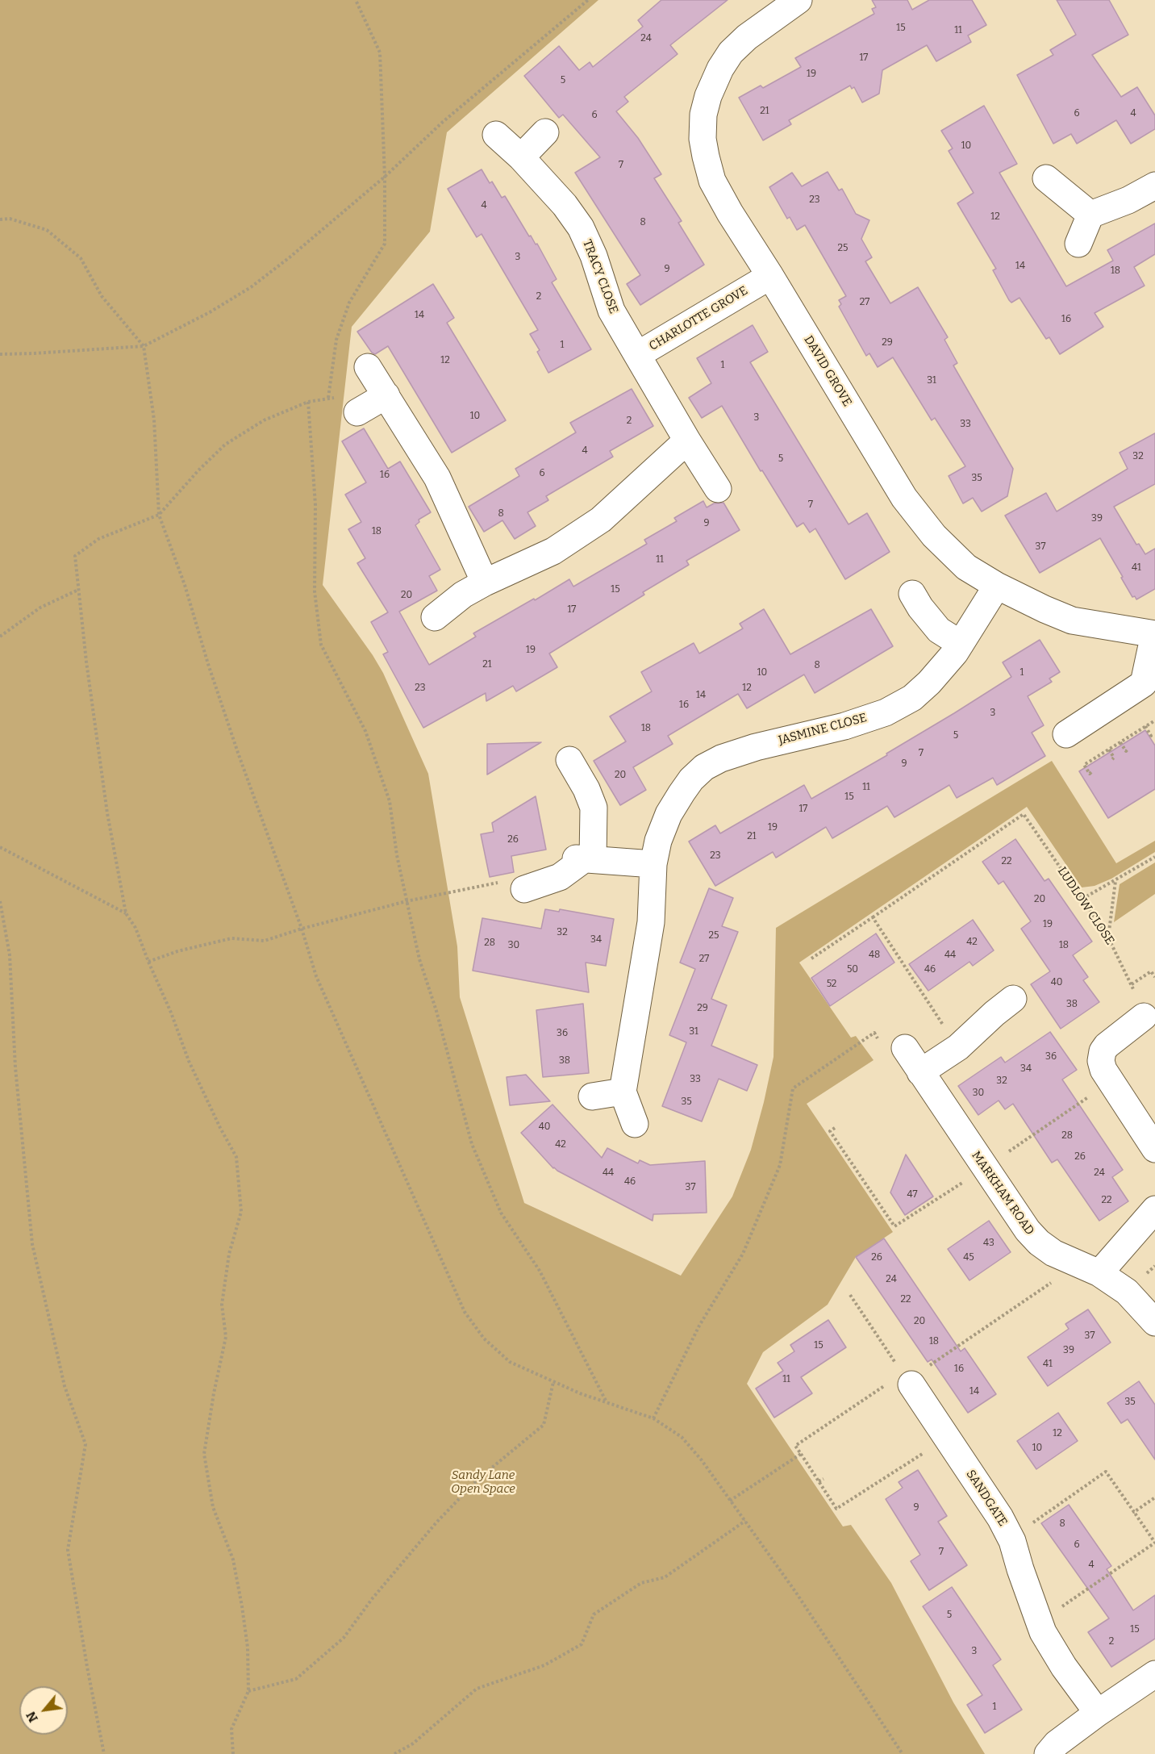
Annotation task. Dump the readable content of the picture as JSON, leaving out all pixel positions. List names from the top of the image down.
{
  "streets": {
    "street": [
      "TRACY CLOSE",
      "CHARLOTTE GROVE",
      "DAVID GROVE",
      "JASMINE CLOSE",
      "MARKHAM ROAD",
      "SANDGATE"
    ],
    "path": ["LUDLOW CLOSE"]
  },
  "crossings": [
    ["TRACY CLOSE", "CHARLOTTE GROVE"],
    ["CHARLOTTE GROVE", "DAVID GROVE"],
    ["DAVID GROVE", "JASMINE CLOSE"]
  ],
  "parks": ["Sandy Lane Open Space"],
  "house_numbers": [
    "15",
    "11",
    "24",
    "17",
    "19",
    "5",
    "21",
    "6",
    "4",
    "6",
    "10",
    "7",
    "23",
    "4",
    "12",
    "8",
    "25",
    "3",
    "14",
    "9",
    "18",
    "2",
    "27",
    "14",
    "16",
    "29",
    "1",
    "12",
    "1",
    "31",
    "10",
    "3",
    "2",
    "33",
    "4",
    "32",
    "5",
    "6",
    "16",
    "35",
    "7",
    "8",
    "39",
    "9",
    "18",
    "37",
    "11",
    "41",
    "15",
    "20",
    "17",
    "19",
    "21",
    "8",
    "10",
    "1",
    "23",
    "12",
    "14",
    "16",
    "3",
    "18",
    "5",
    "7",
    "9",
    "20",
    "11",
    "15",
    "17",
    "19",
    "21",
    "26",
    "23",
    "22",
    "20",
    "19",
    "32",
    "25",
    "34",
    "42",
    "28",
    "30",
    "18",
    "48",
    "44",
    "27",
    "50",
    "46",
    "40",
    "52",
    "38",
    "29",
    "31",
    "36",
    "36",
    "38",
    "34",
    "33",
    "32",
    "30",
    "35",
    "40",
    "28",
    "42",
    "26",
    "44",
    "24",
    "46",
    "37",
    "47",
    "22",
    "43",
    "26",
    "45",
    "24",
    "22",
    "20",
    "37",
    "18",
    "15",
    "39",
    "41",
    "16",
    "11",
    "14",
    "35",
    "12",
    "10",
    "9",
    "8",
    "6",
    "7",
    "4",
    "5",
    "15",
    "2",
    "3",
    "1"
  ],
  "north": "bottom left"
}
